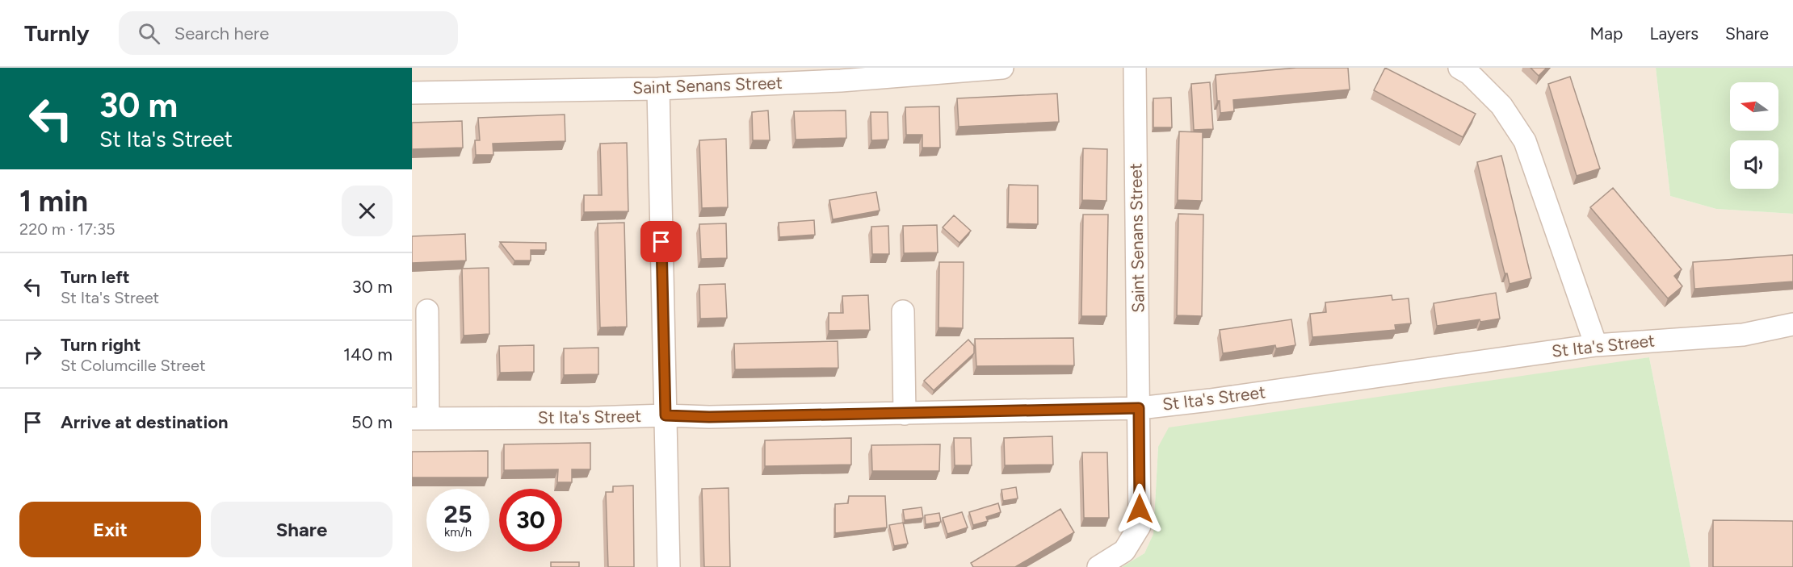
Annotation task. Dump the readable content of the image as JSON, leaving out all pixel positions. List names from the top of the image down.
{
  "streets": {
    "street": ["Saint Senans Street", "St Ita's Street"]
  },
  "crossings": [
    ["Saint Senans Street", "St Ita's Street"]
  ],
  "north": "left",
  "page": {
    "header": "Turnly",
    "search": "Search here",
    "nav": ["Map", "Layers", "Share"],
    "turn": ["30 m", "St Ita's Street"],
    "heading": ["1 min", "220 m · 17:35"],
    "list": [
      {
        "name": "Turn left",
        "note": "St Ita's Street",
        "value": "30 m"
      },
      {
        "name": "Turn right",
        "note": "St Columcille Street",
        "value": "140 m"
      },
      {
        "name": "Arrive at destination",
        "value": "50 m"
      }
    ],
    "speed": "25 km/h",
    "limit": "30",
    "buttons": ["Exit", "Share"]
  }
}
